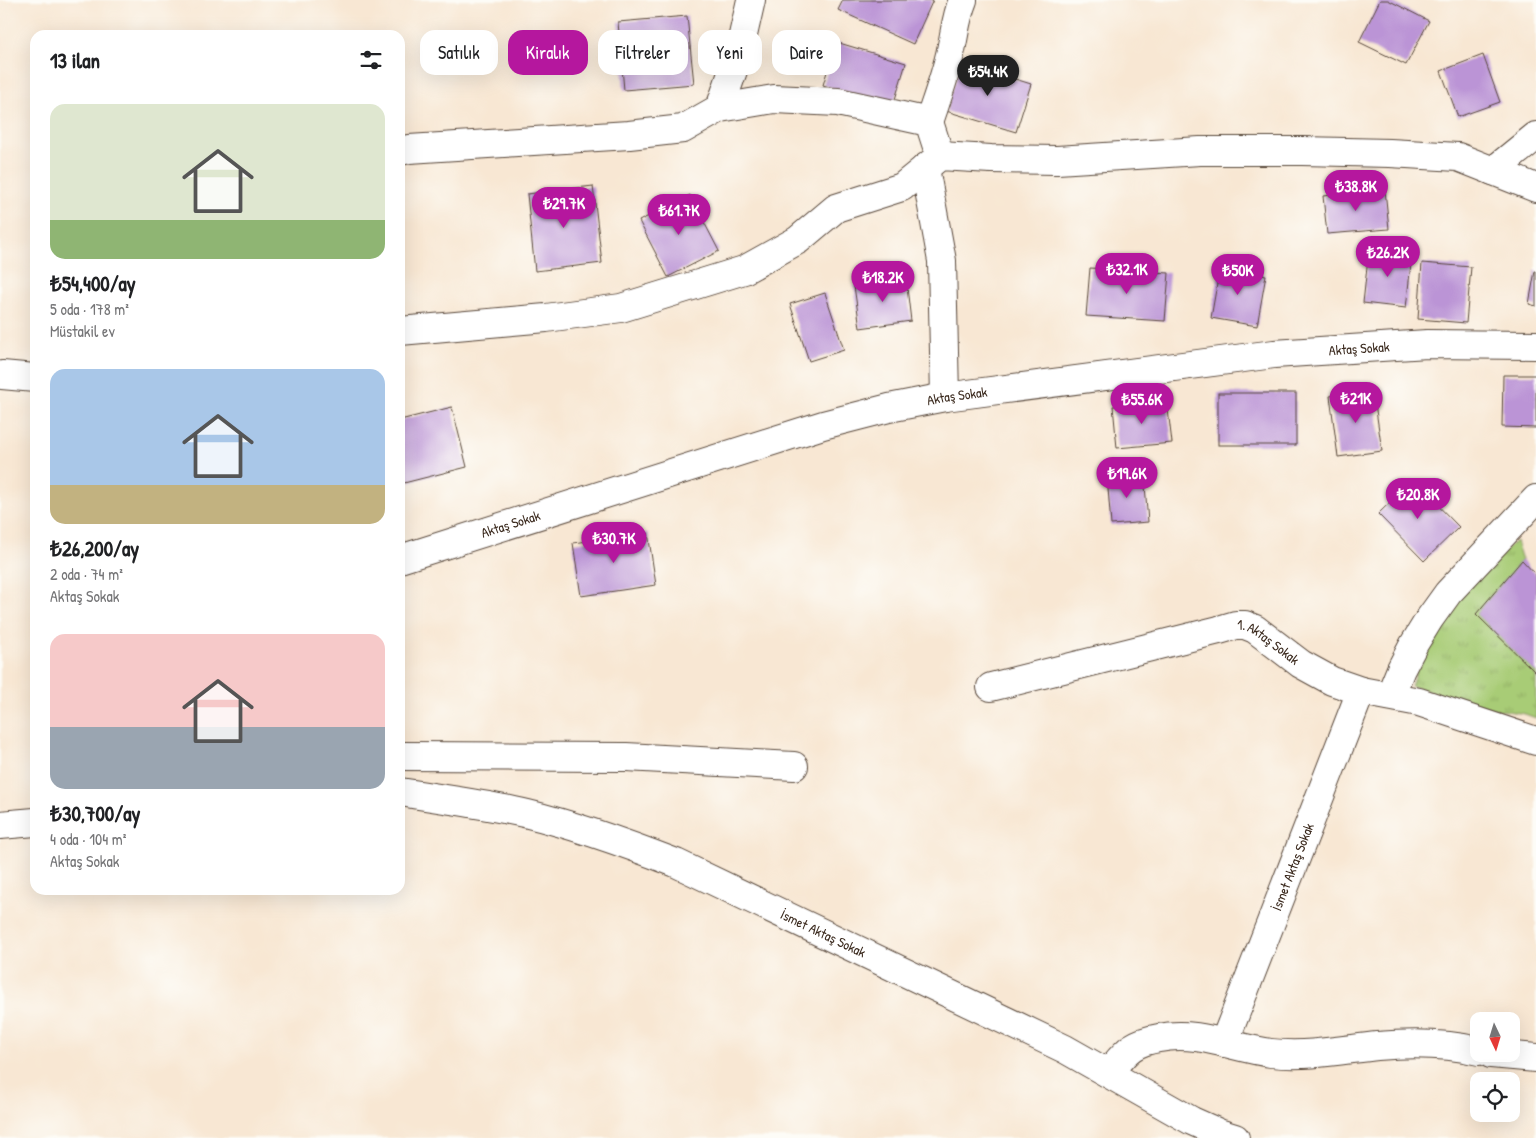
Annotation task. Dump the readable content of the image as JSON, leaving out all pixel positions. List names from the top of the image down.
{
  "streets": {
    "street": ["Aktaş Sokak", "1. Aktaş Sokak", "İsmet Aktaş Sokak"]
  },
  "crossings": [
    ["1. Aktaş Sokak", "İsmet Aktaş Sokak"]
  ],
  "north": "bottom",
  "page": {
    "chip": [
      "Satılık",
      "Kiralık",
      "Filtreler",
      "Yeni",
      "Daire"
    ],
    "heading": "13 ilan",
    "price": [
      "₺54.4K",
      "₺38.8K",
      "₺29.7K",
      "₺61.7K",
      "₺26.2K",
      "₺32.1K",
      "₺50K",
      "₺18.2K",
      "₺21K",
      "₺55.6K",
      "₺19.6K",
      "₺20.8K",
      "₺30.7K"
    ],
    "list": [
      {
        "name": "₺54,400/ay",
        "note": "5 oda · 178 m² · Müstakil ev"
      },
      {
        "name": "₺26,200/ay",
        "note": "2 oda · 74 m² · Aktaş Sokak"
      },
      {
        "name": "₺30,700/ay",
        "note": "4 oda · 104 m² · Aktaş Sokak"
      }
    ]
  }
}
